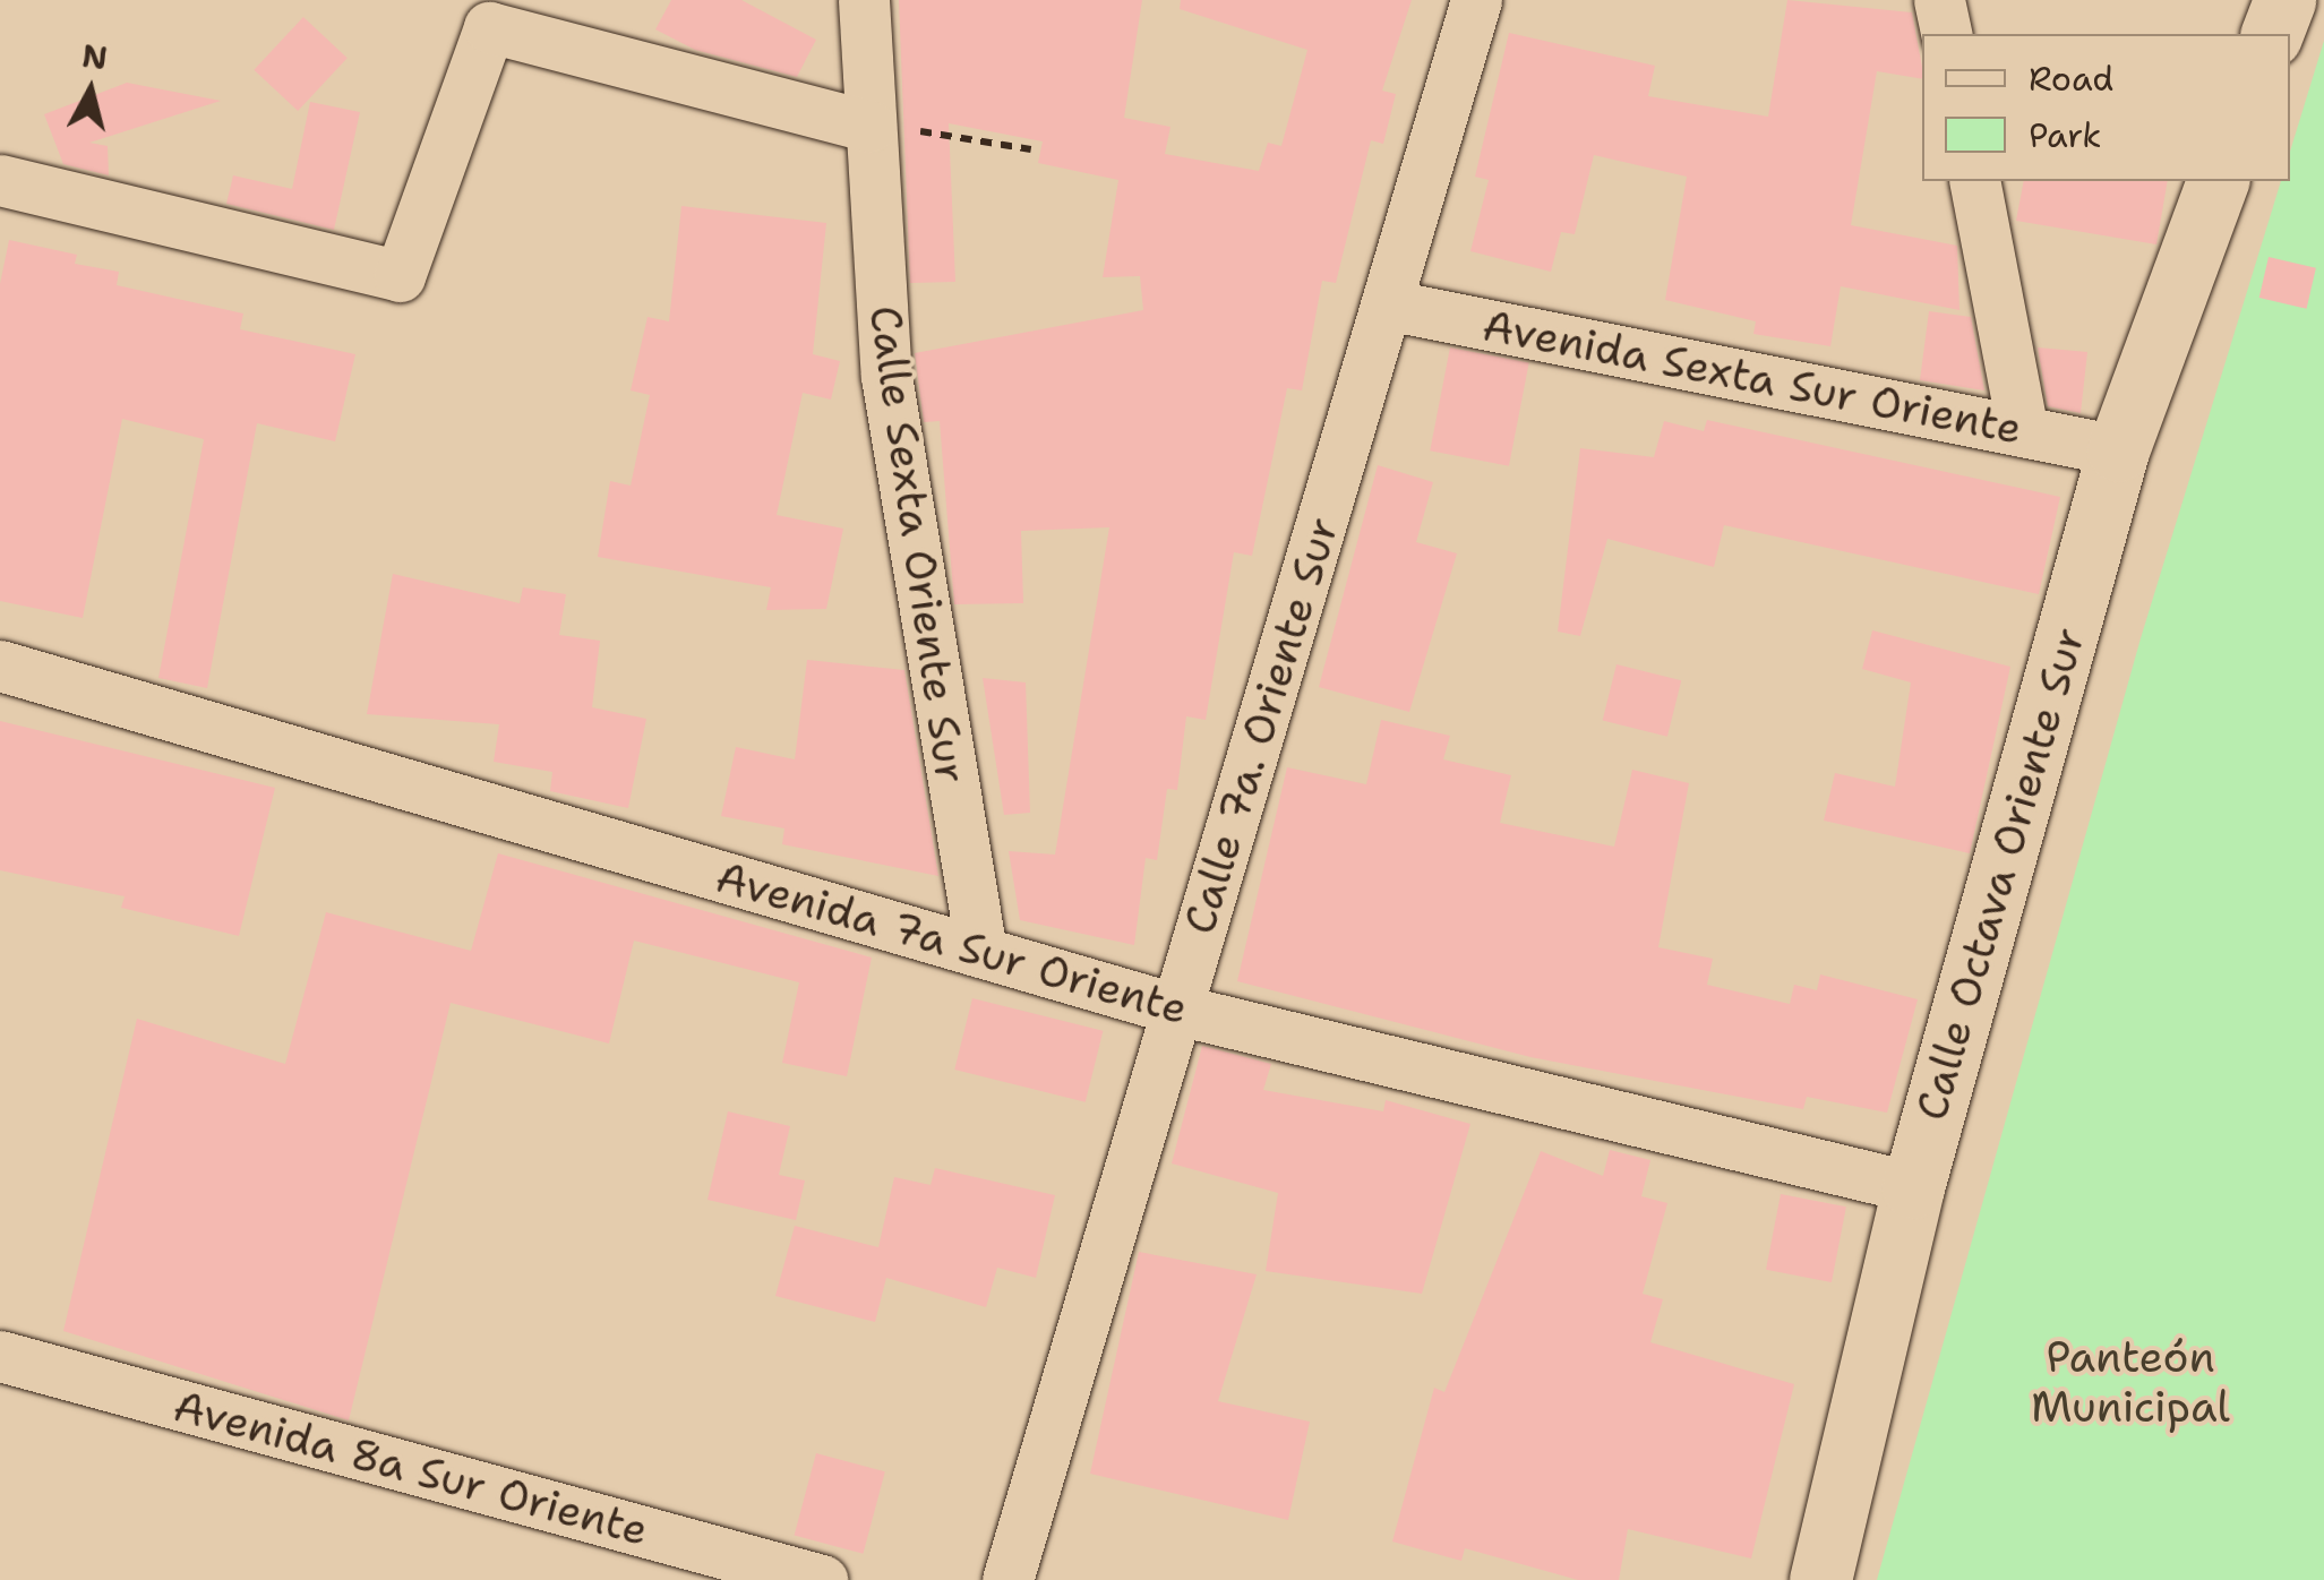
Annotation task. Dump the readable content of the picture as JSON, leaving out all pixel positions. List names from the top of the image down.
{
  "streets": {
    "street": [
      "Avenida Sexta Sur Oriente",
      "Calle Sexta Oriente Sur",
      "Calle 7a. Oriente Sur",
      "Calle Octava Oriente Sur",
      "Avenida 7a Sur Oriente",
      "Avenida 8a Sur Oriente"
    ]
  },
  "crossings": [
    ["Avenida Sexta Sur Oriente", "Calle 7a. Oriente Sur"],
    ["Avenida Sexta Sur Oriente", "Calle Octava Oriente Sur"],
    ["Calle Sexta Oriente Sur", "Avenida 7a Sur Oriente"],
    ["Calle 7a. Oriente Sur", "Avenida 7a Sur Oriente"],
    ["Calle Octava Oriente Sur", "Avenida 7a Sur Oriente"]
  ],
  "parks": ["Panteón Municipal"],
  "legend": ["Road", "Park"],
  "north": "top"
}
